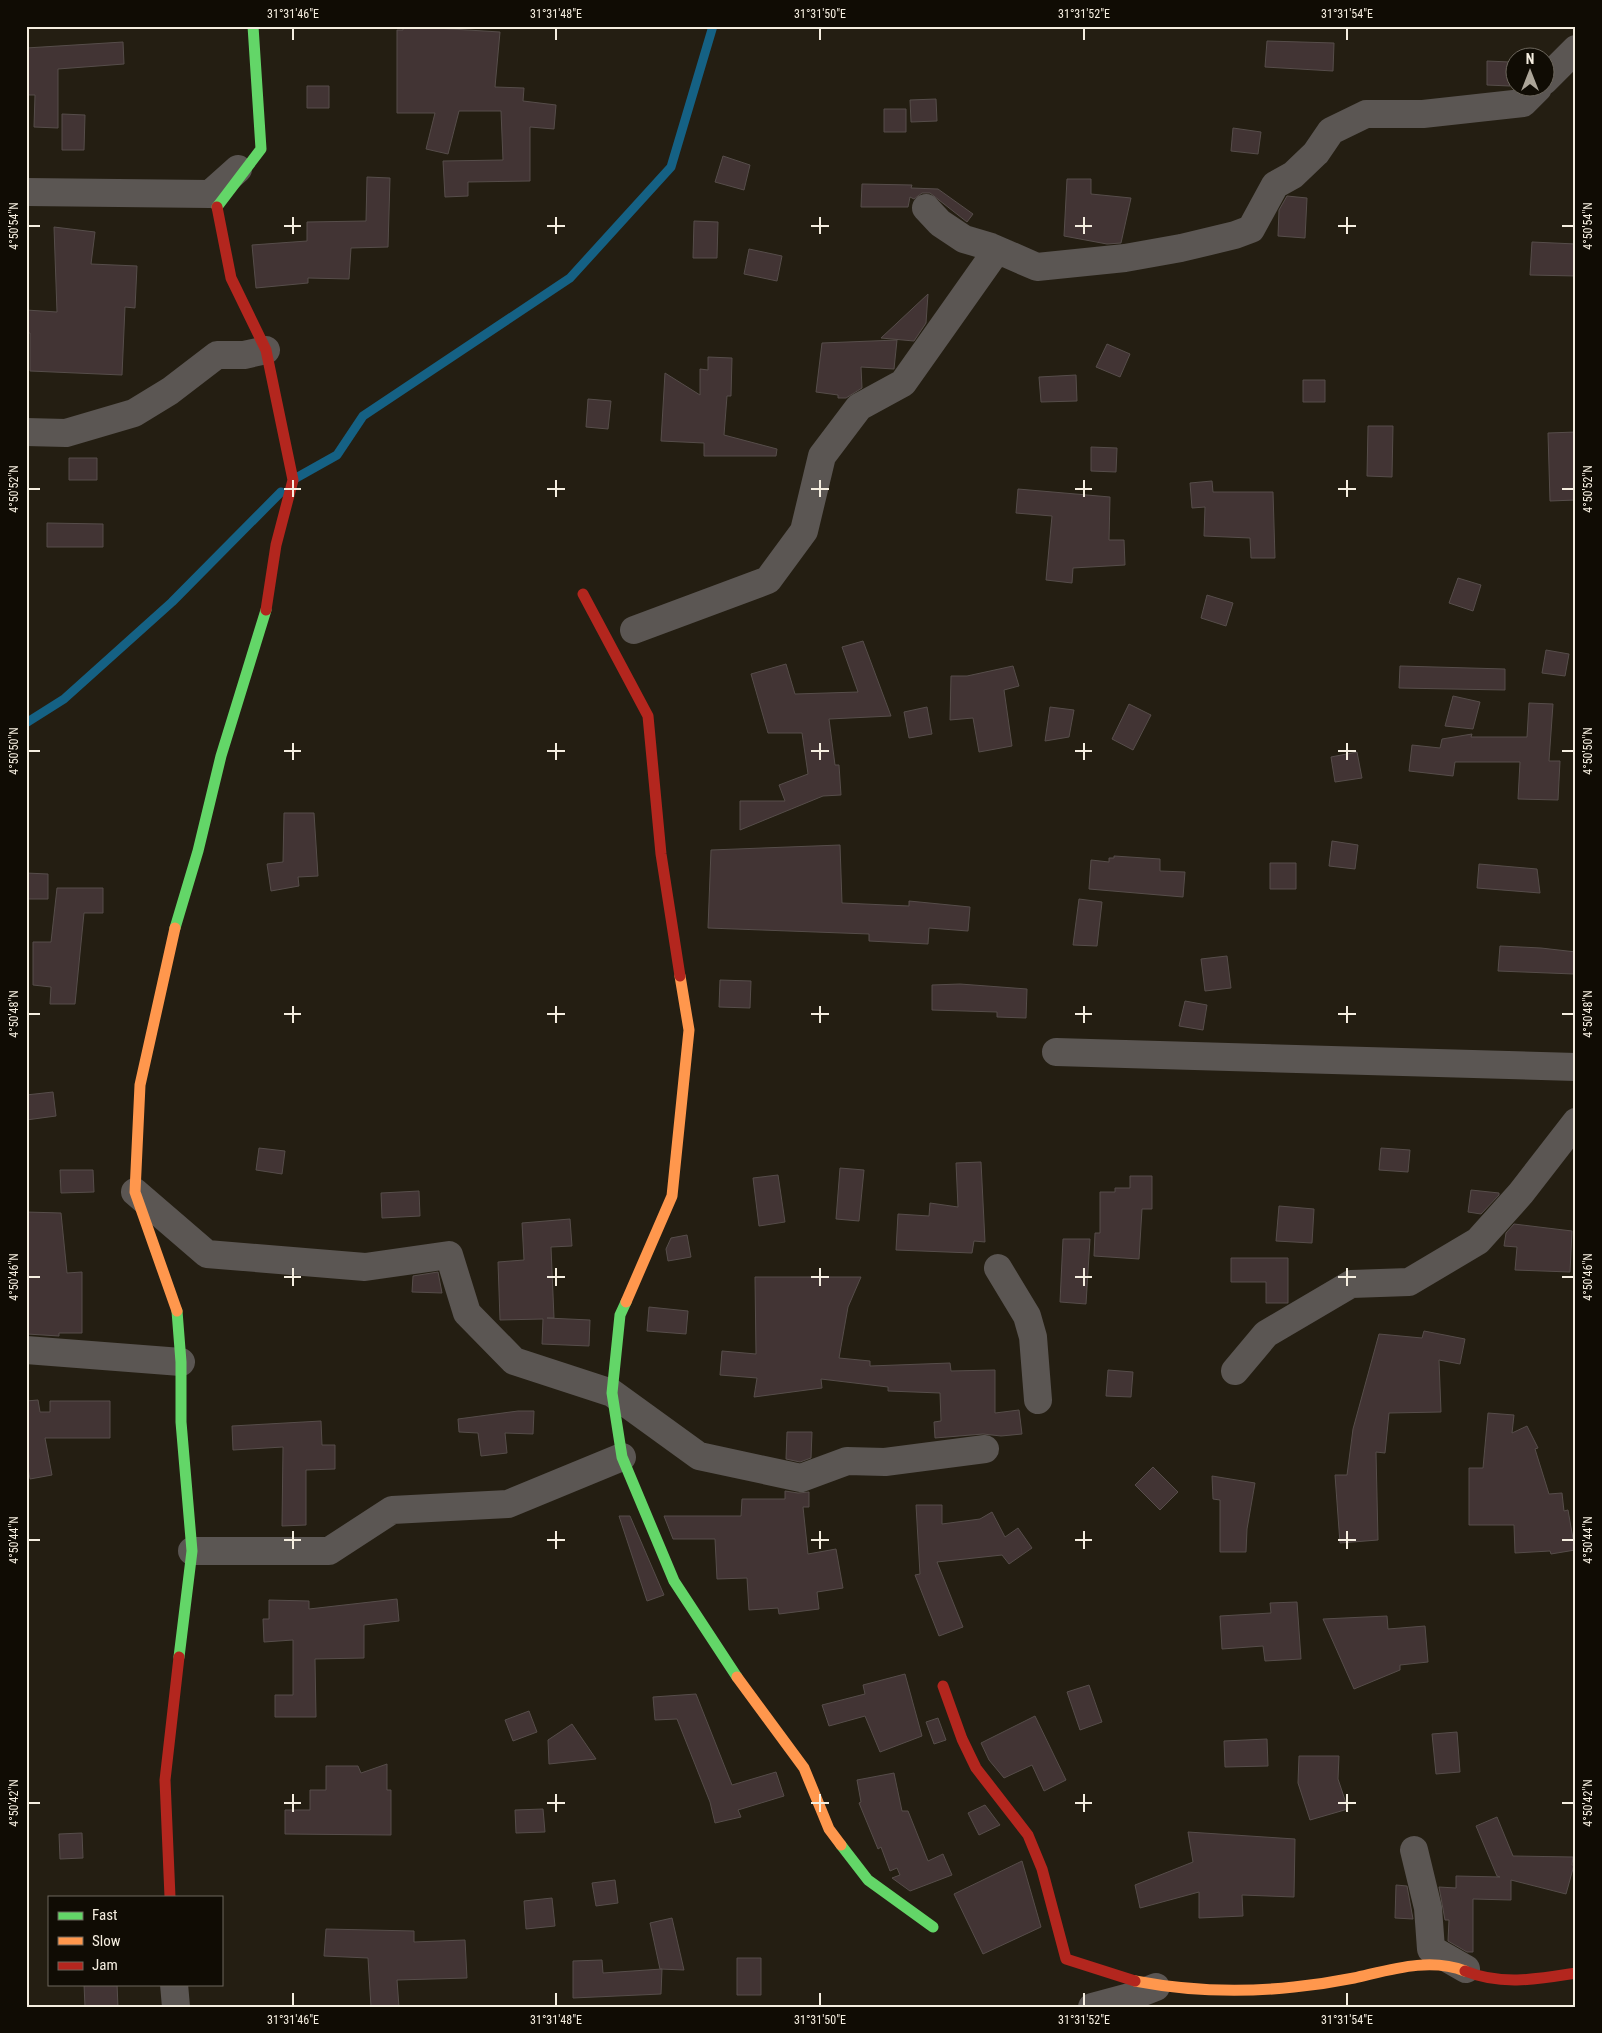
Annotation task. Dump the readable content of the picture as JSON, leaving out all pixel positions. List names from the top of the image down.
{
  "legend": ["Fast", "Slow", "Jam"],
  "north": "top",
  "coordinates": [
    "31°31'46\"E",
    "31°31'48\"E",
    "31°31'50\"E",
    "31°31'52\"E",
    "31°31'54\"E",
    "4°50'54\"N",
    "4°50'52\"N",
    "4°50'50\"N",
    "4°50'48\"N",
    "4°50'46\"N",
    "4°50'44\"N",
    "4°50'42\"N"
  ]
}
